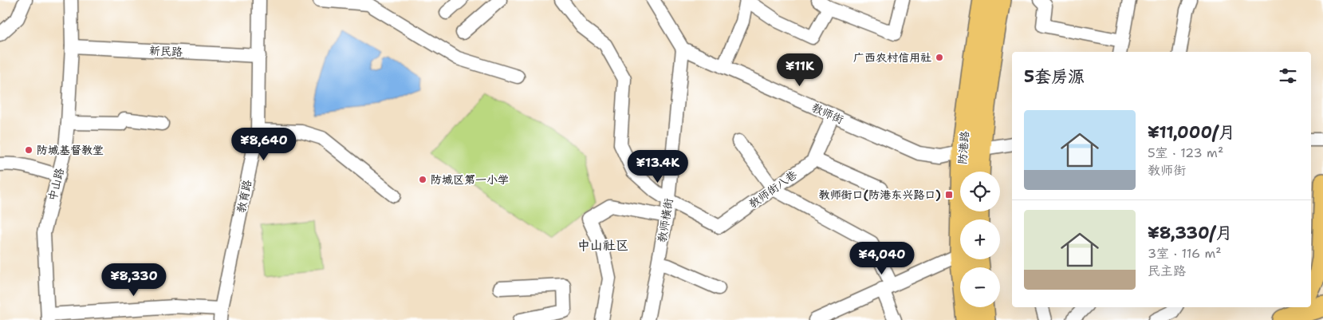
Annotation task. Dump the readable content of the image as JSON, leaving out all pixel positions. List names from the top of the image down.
{
  "streets": {
    "highway": ["防港路"],
    "street": [
      "新民路",
      "教师街",
      "中山路",
      "教师街八巷",
      "教育路",
      "教师横街"
    ]
  },
  "crossings": [
    ["新民路", "中山路"],
    ["新民路", "教育路"],
    ["教师街", "防港路"],
    ["教师街", "教师横街"],
    ["教师街八巷", "教师横街"]
  ],
  "districts": ["中山社区"],
  "places": {
    "other": ["广西农村信用社", "防城基督教堂", "防城区第一小学"],
    "transit": ["教师街口(防港东兴路口)"]
  },
  "page": {
    "heading": "5套房源",
    "price": [
      "¥11K",
      "¥8,640",
      "¥13.4K",
      "¥4,040",
      "¥8,330"
    ],
    "list": [
      {
        "name": "¥11,000/月",
        "note": "5室 · 123 m² · 教师街"
      },
      {
        "name": "¥8,330/月",
        "note": "3室 · 116 m² · 民主路"
      }
    ],
    "map_buttons": ["+", "−"]
  }
}
